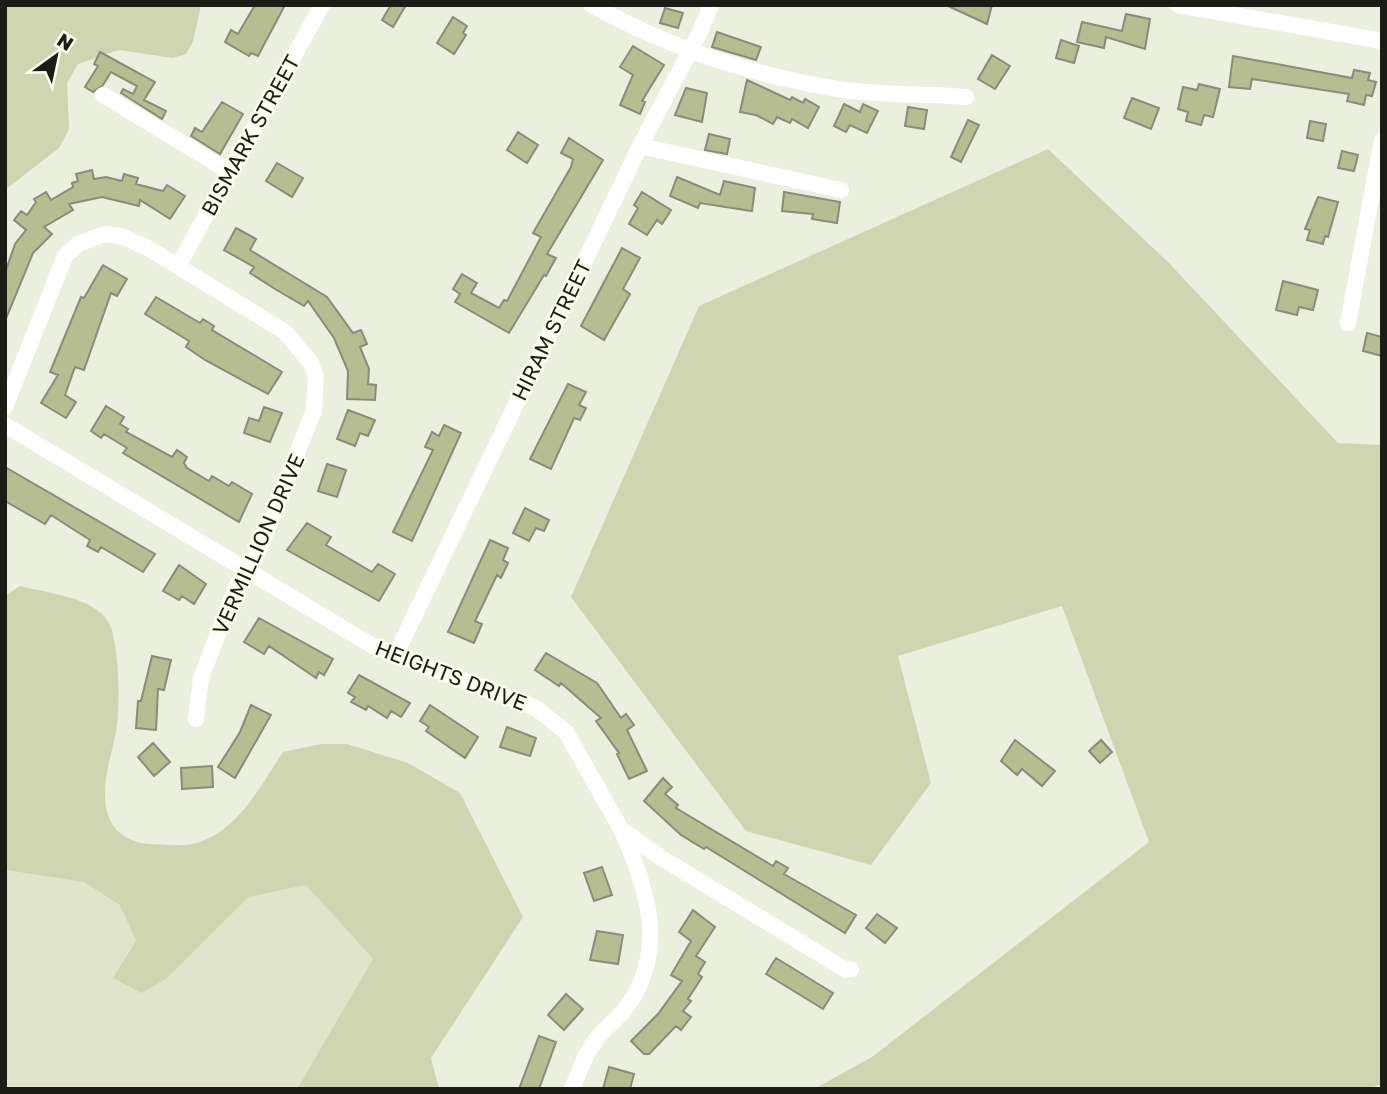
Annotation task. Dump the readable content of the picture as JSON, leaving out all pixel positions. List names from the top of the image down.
{
  "streets": {
    "street": [
      "BISMARK STREET",
      "HIRAM STREET",
      "VERMILLION DRIVE",
      "HEIGHTS DRIVE"
    ]
  },
  "crossings": [
    ["BISMARK STREET", "VERMILLION DRIVE"],
    ["HIRAM STREET", "HEIGHTS DRIVE"],
    ["VERMILLION DRIVE", "HEIGHTS DRIVE"]
  ],
  "north": "top right"
}
